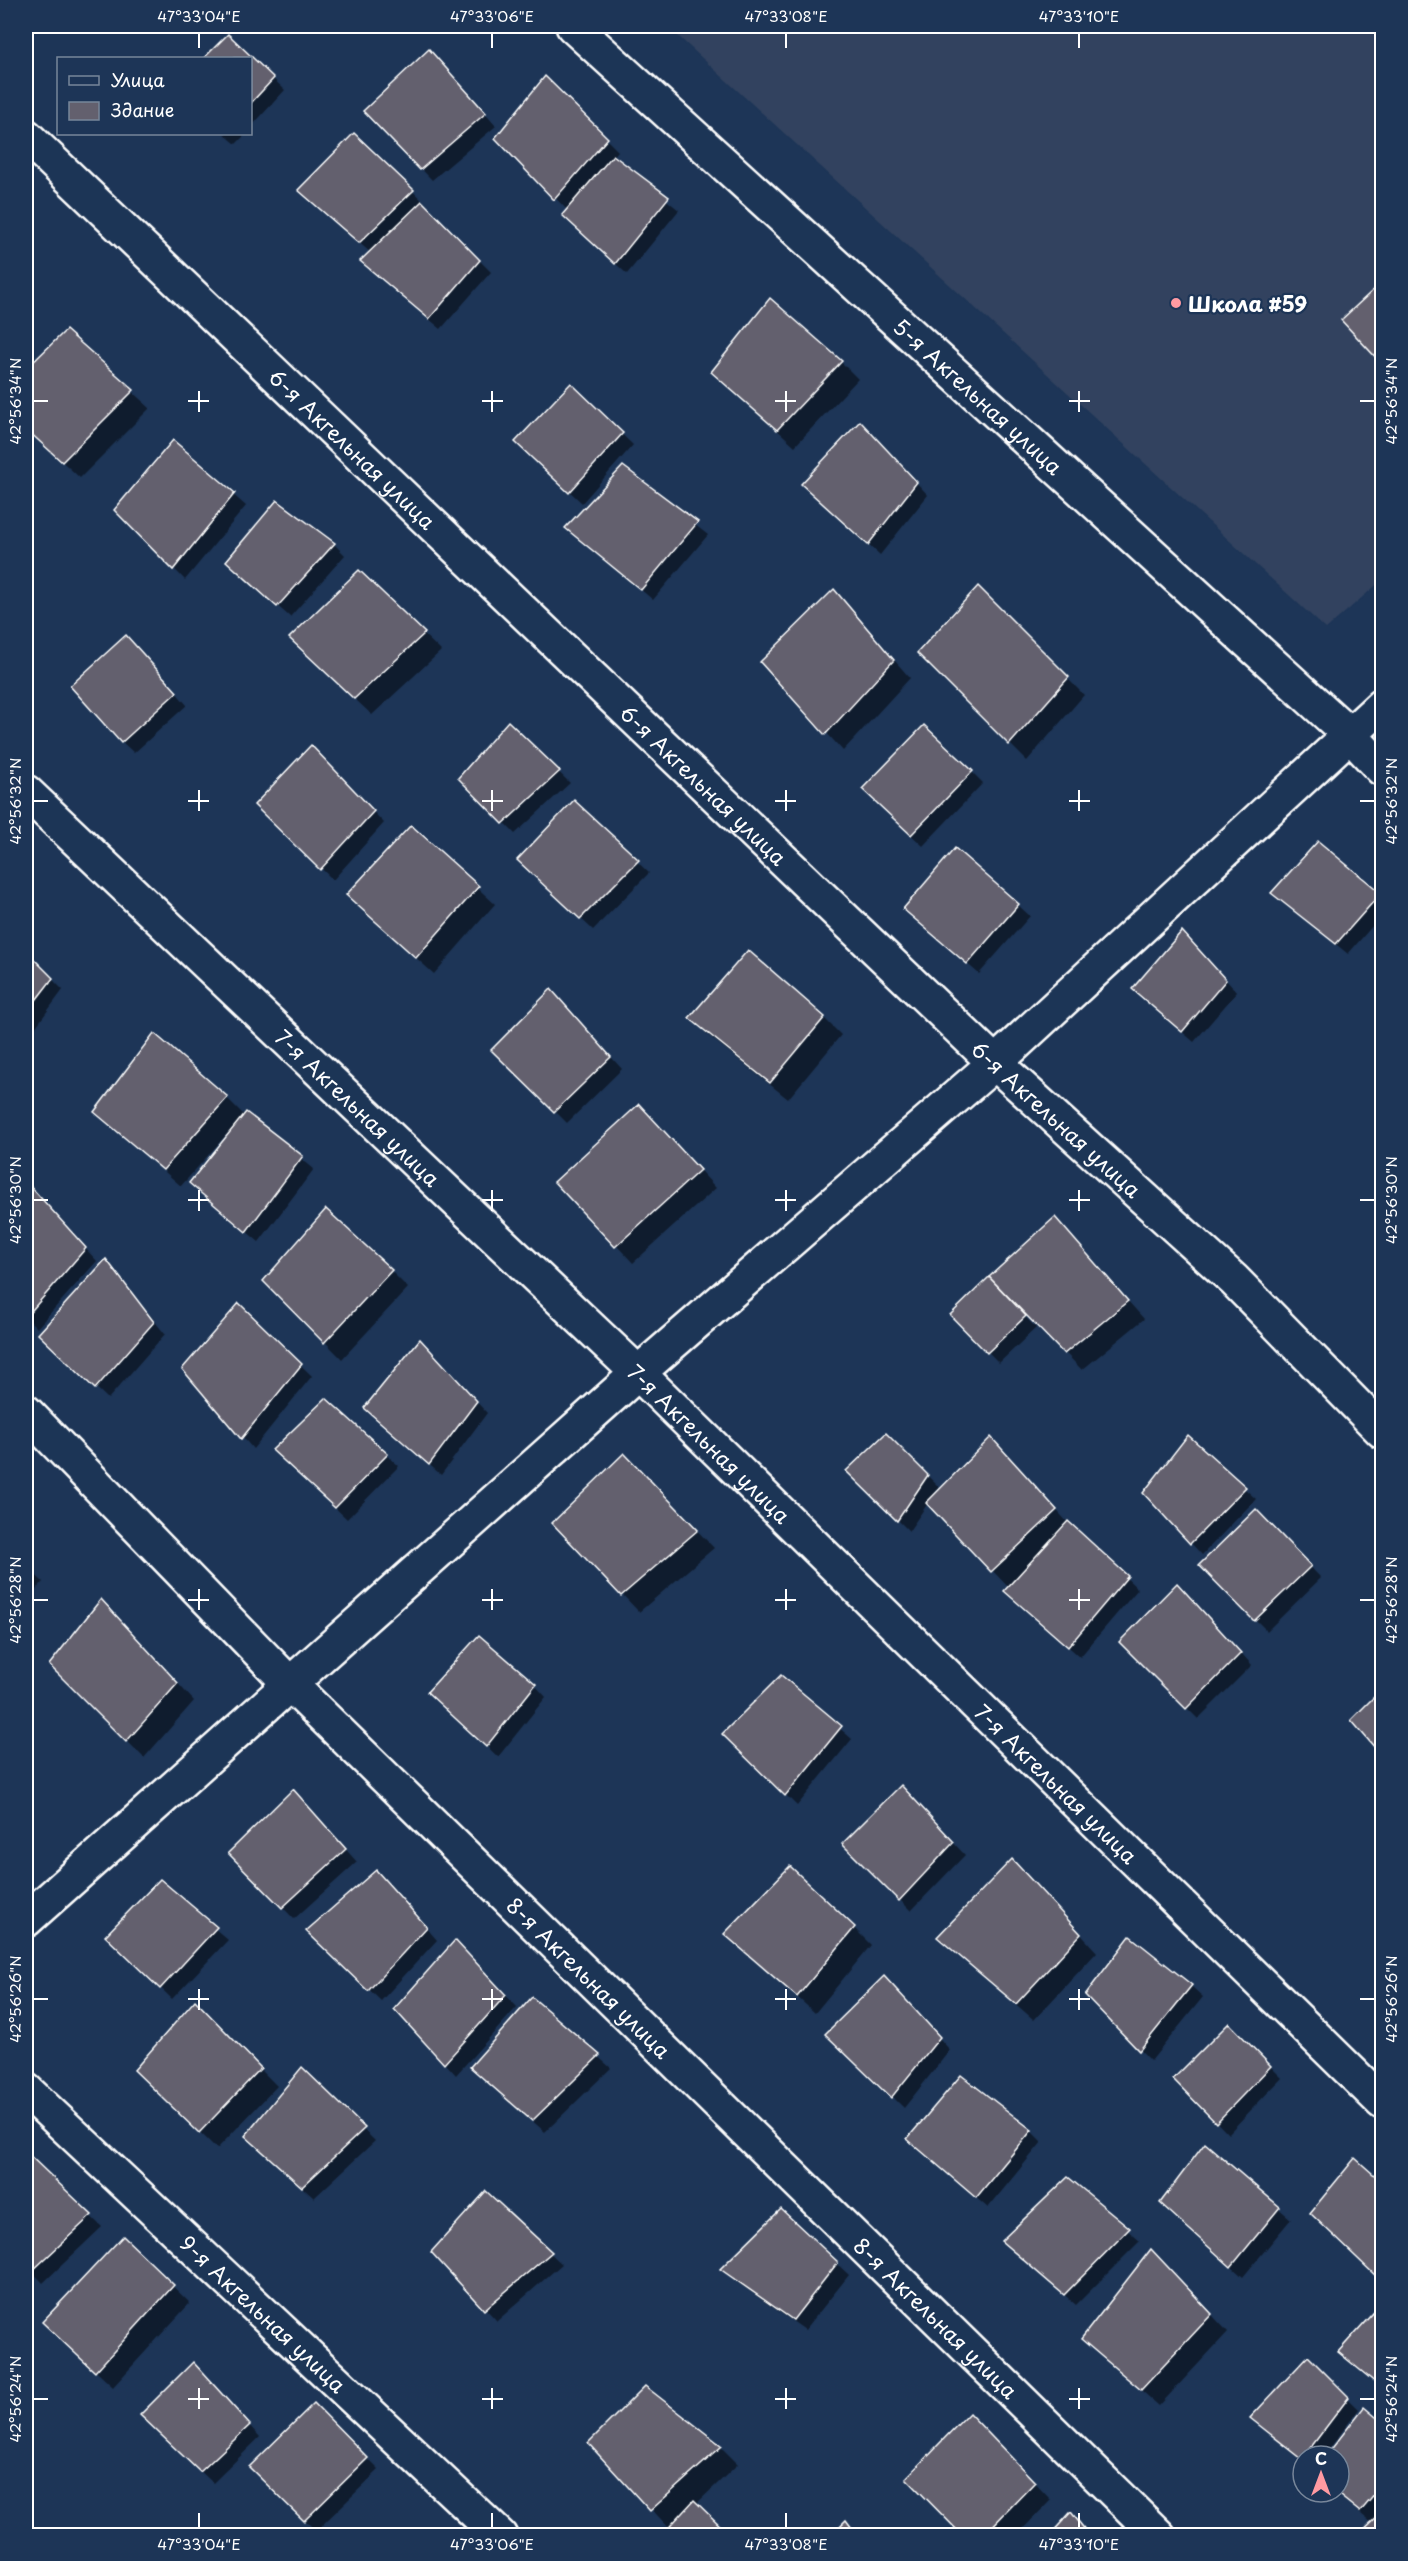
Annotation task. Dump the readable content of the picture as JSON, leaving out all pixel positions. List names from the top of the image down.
{
  "streets": {
    "street": [
      "5-я Акгельная улица",
      "6-я Акгельная улица",
      "7-я Акгельная улица",
      "8-я Акгельная улица",
      "9-я Акгельная улица"
    ]
  },
  "places": ["Школа #59"],
  "legend": ["Улица", "Здание"],
  "north": "top",
  "coordinates": [
    "47°33'04\"E",
    "47°33'06\"E",
    "47°33'08\"E",
    "47°33'10\"E",
    "42°56'34\"N",
    "42°56'32\"N",
    "42°56'30\"N",
    "42°56'28\"N",
    "42°56'26\"N",
    "42°56'24\"N"
  ]
}
